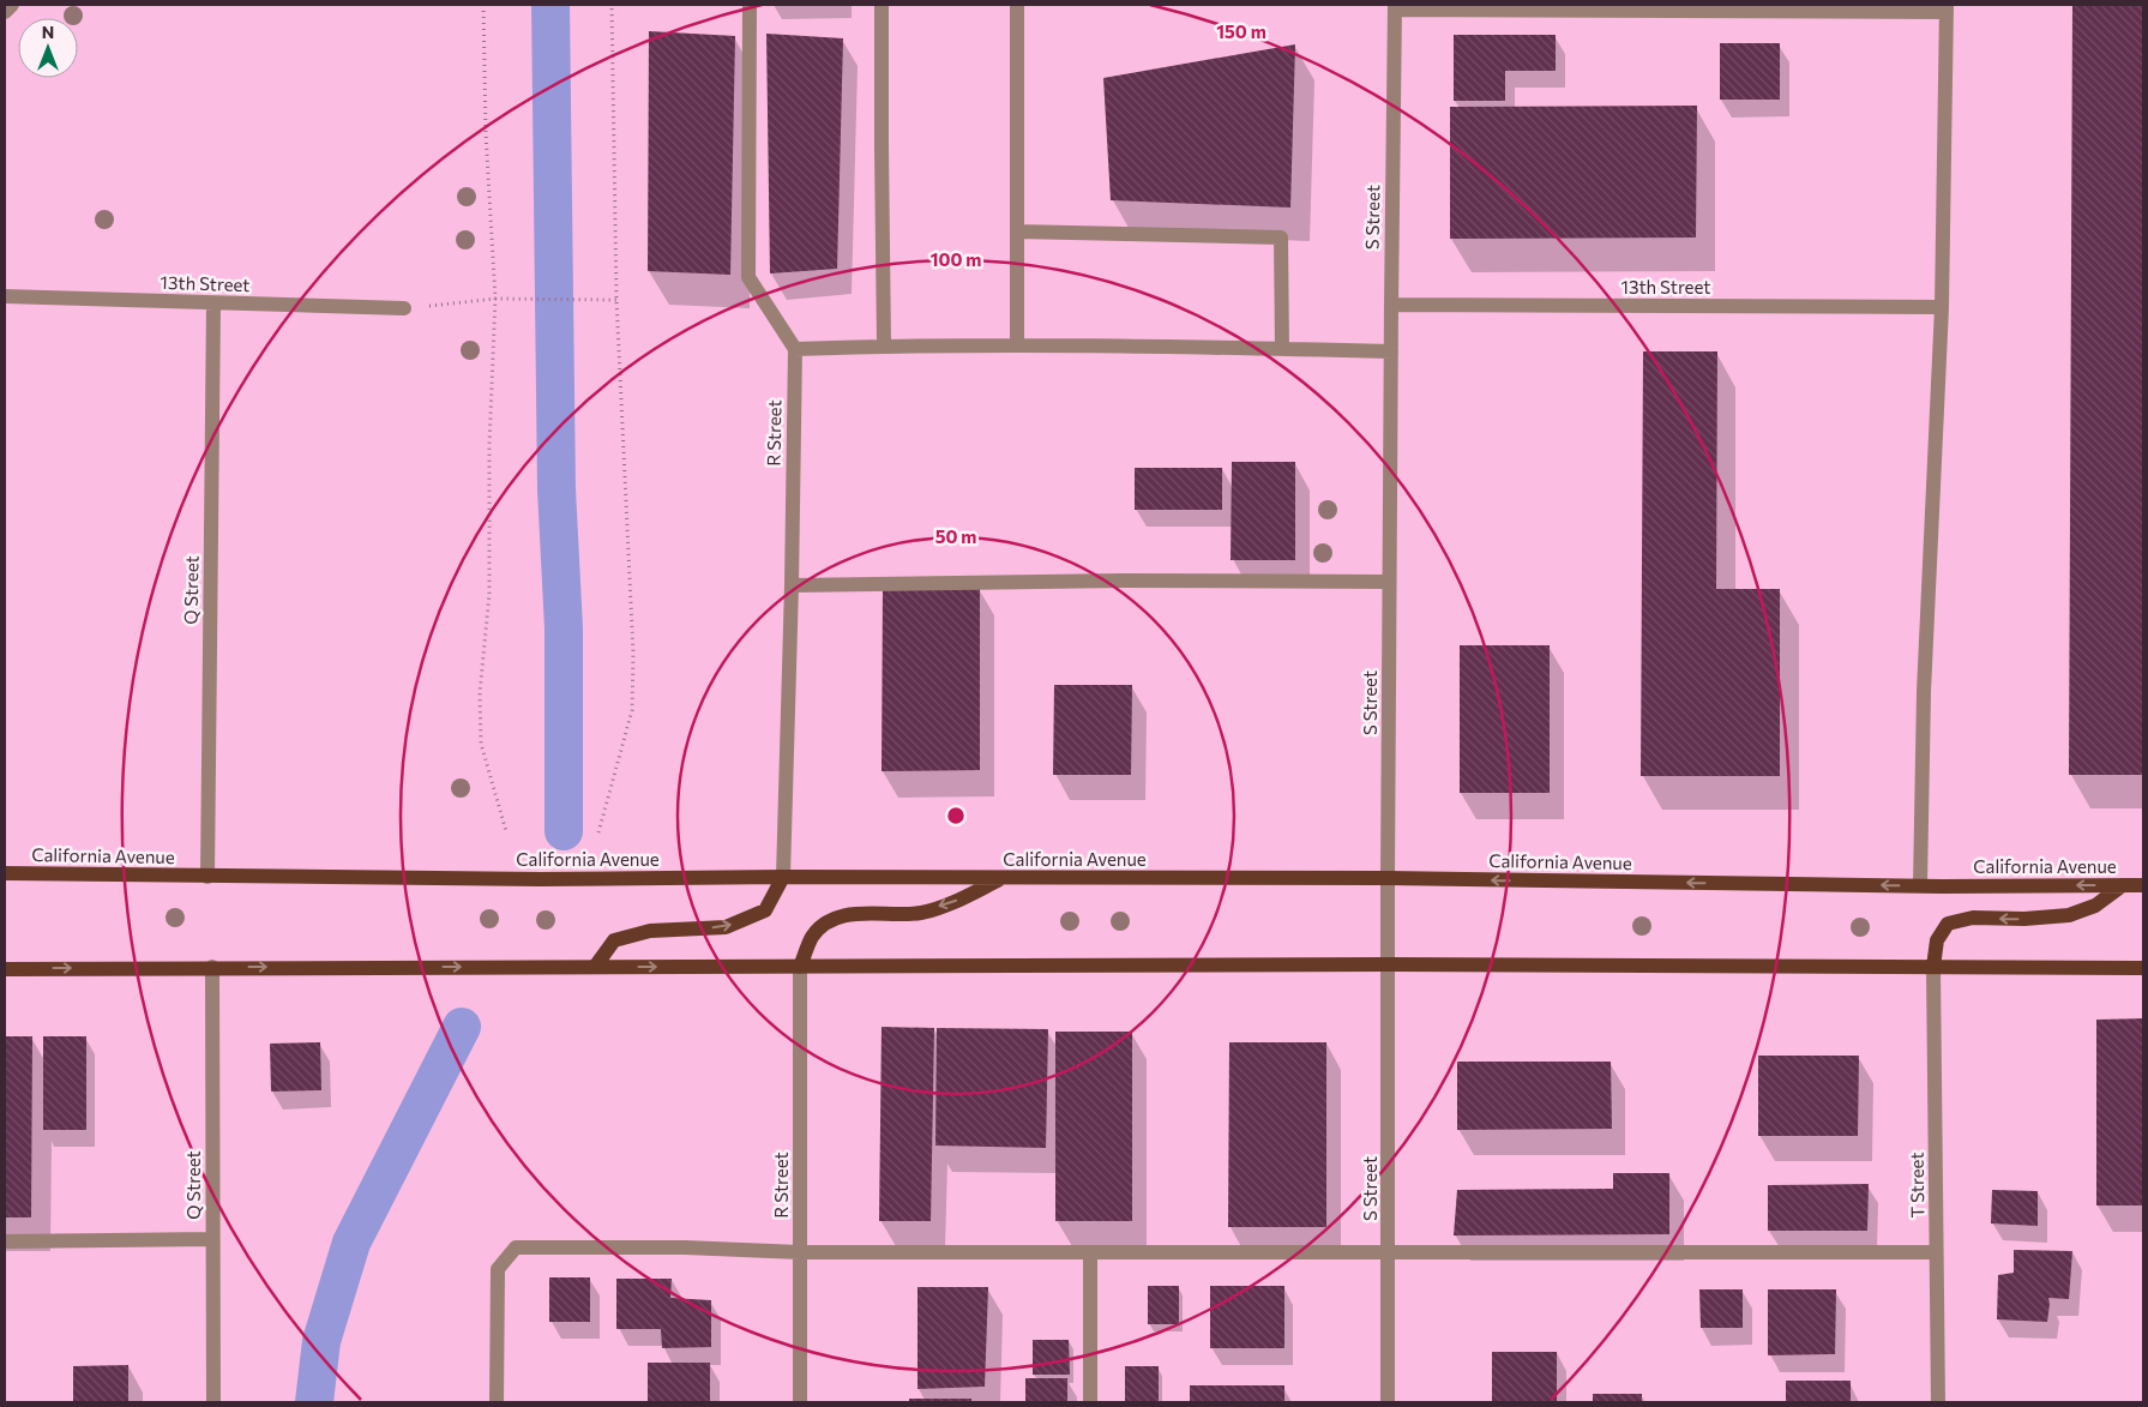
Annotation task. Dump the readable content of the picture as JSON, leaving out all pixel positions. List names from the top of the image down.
{
  "streets": {
    "main road": ["California Avenue"],
    "street": [
      "S Street",
      "13th Street",
      "R Street",
      "Q Street",
      "T Street"
    ]
  },
  "crossings": [
    ["S Street", "13th Street"],
    ["S Street", "California Avenue"],
    ["13th Street", "Q Street"],
    ["R Street", "California Avenue"],
    ["Q Street", "California Avenue"]
  ],
  "north": "top",
  "rings": ["150 m", "100 m", "50 m"]
}
